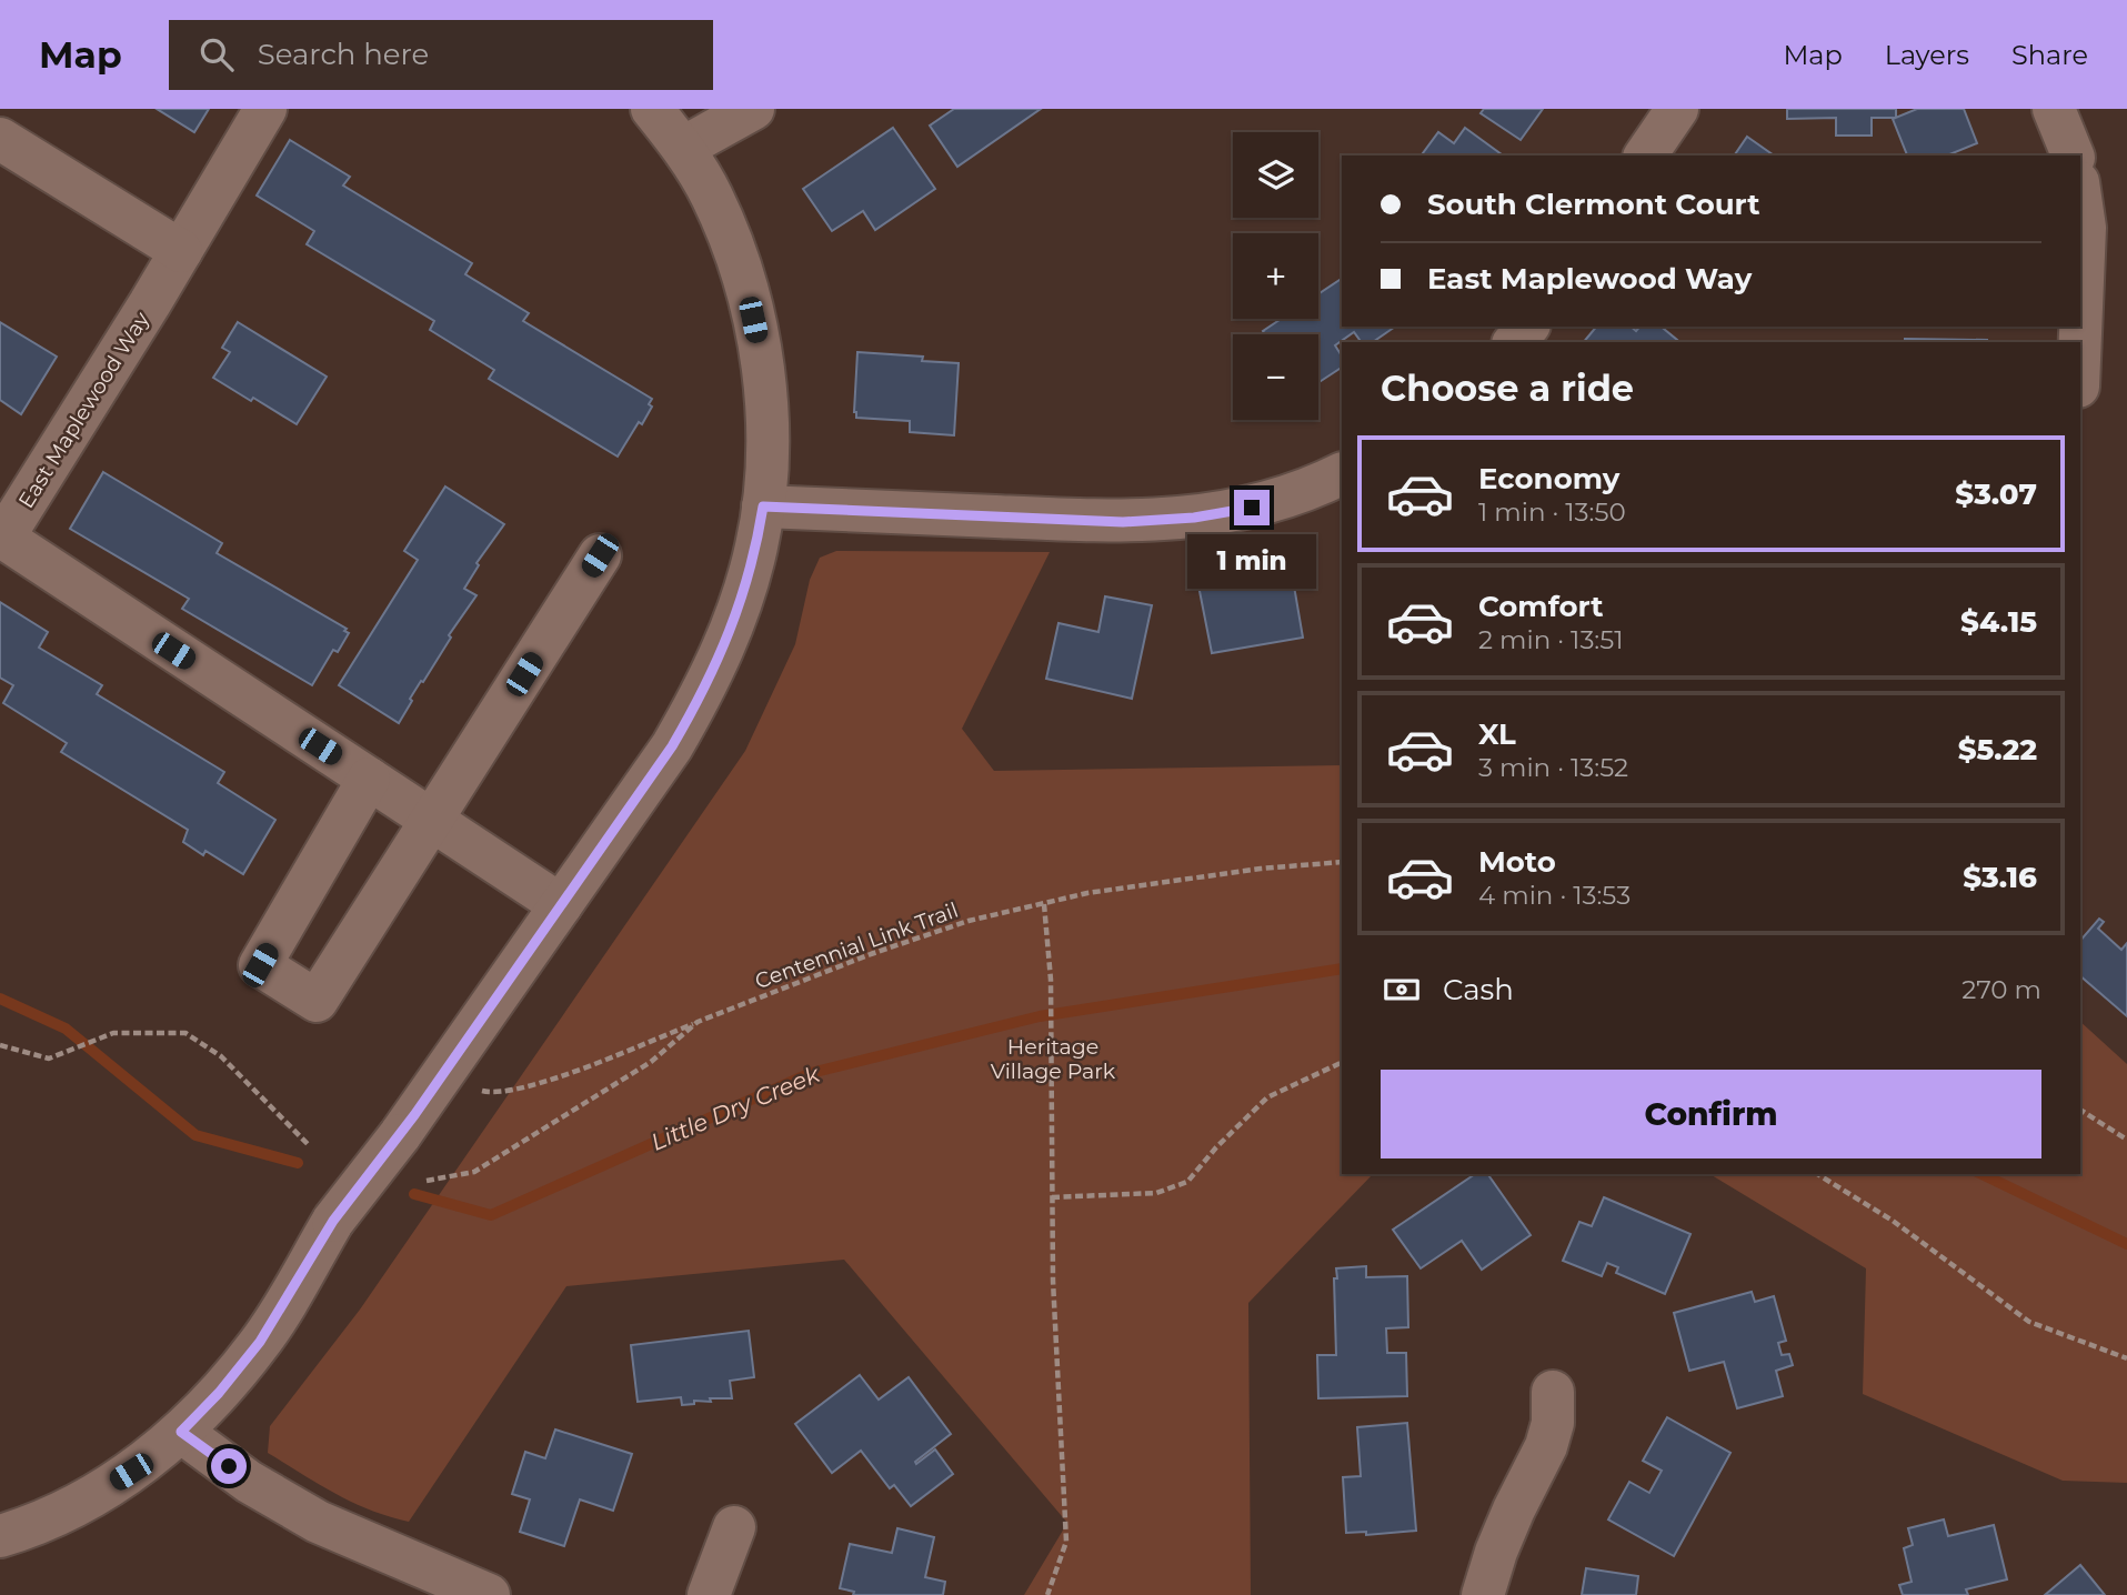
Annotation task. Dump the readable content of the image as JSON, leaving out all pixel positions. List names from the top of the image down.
{
  "streets": {
    "street": ["East Maplewood Way"],
    "path": ["Centennial Link Trail"]
  },
  "water": ["Little Dry Creek"],
  "parks": ["Heritage Village Park"],
  "page": {
    "header": "Map",
    "search": "Search here",
    "nav": ["Map", "Layers", "Share"],
    "map_buttons": ["+", "−"],
    "banner": ["South Clermont Court", "East Maplewood Way"],
    "heading": "Choose a ride",
    "list": [
      {
        "name": "Economy",
        "note": "1 min · 13:50",
        "value": "$3.07"
      },
      {
        "name": "Comfort",
        "note": "2 min · 13:51",
        "value": "$4.15"
      },
      {
        "name": "XL",
        "note": "3 min · 13:52",
        "value": "$5.22"
      },
      {
        "name": "Moto",
        "note": "4 min · 13:53",
        "value": "$3.16"
      }
    ],
    "bubble": "1 min",
    "pay": ["Cash", "270 m"],
    "buttons": "Confirm"
  }
}
